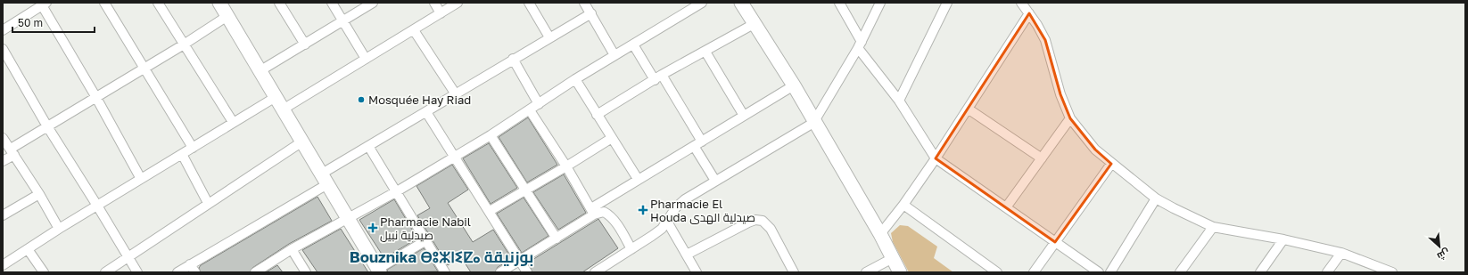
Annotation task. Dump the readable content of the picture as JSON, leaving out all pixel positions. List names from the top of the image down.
{
  "districts": ["Bouznika ⴱⵓⵣⵏⵉⵇⴰ بوزنيقة"],
  "places": {
    "other": ["Mosquée Hay Riad"],
    "health": ["Pharmacie El Houda صيدلية الهدى", "Pharmacie Nabil صيدلية نبيل"]
  },
  "scale_bar": "50 m",
  "north": "bottom right"
}
